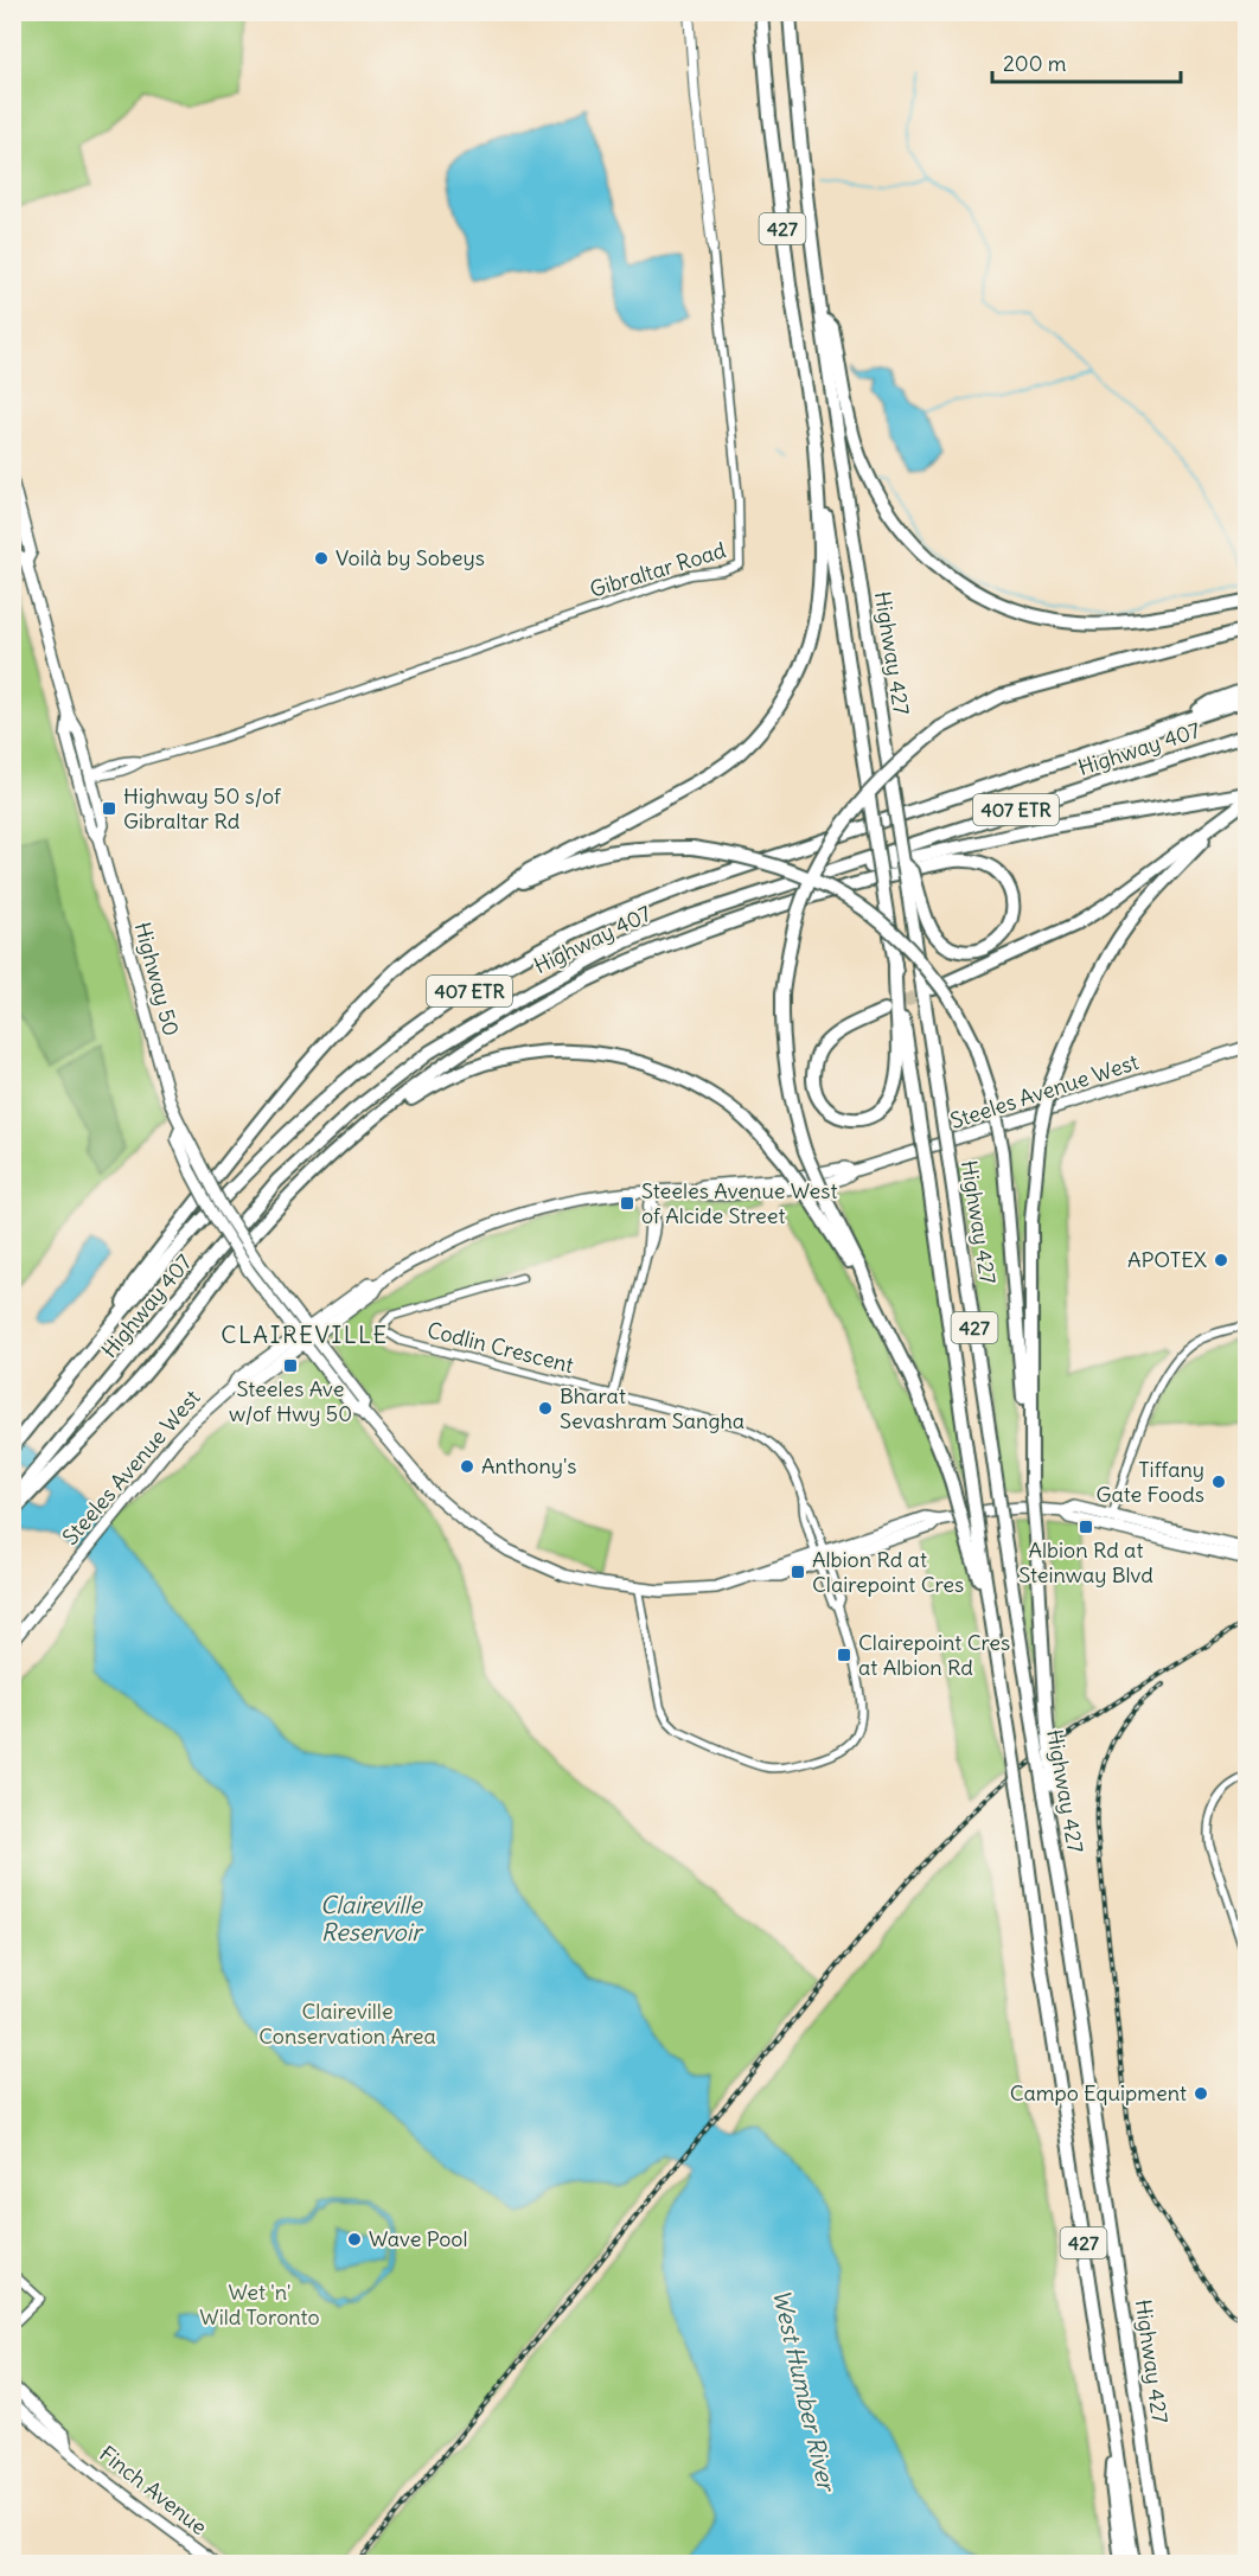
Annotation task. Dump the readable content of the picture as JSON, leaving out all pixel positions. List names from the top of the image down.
{
  "streets": {
    "highway": [
      "427",
      "Highway 427",
      "Highway 407",
      "407 ETR"
    ],
    "main road": ["Highway 50", "Steeles Avenue West", "Finch Avenue"],
    "street": ["Gibraltar Road", "Codlin Crescent"]
  },
  "crossings": [
    ["427", "Highway 427"],
    ["Gibraltar Road", "Highway 50"],
    ["Highway 50", "Steeles Avenue West"]
  ],
  "districts": ["CLAIREVILLE"],
  "water": ["Claireville Reservoir", "West Humber River"],
  "parks": ["Claireville Conservation Area", "Wet 'n' Wild Toronto"],
  "places": {
    "other": [
      "Voilà by Sobeys",
      "APOTEX",
      "Bharat Sevashram Sangha",
      "Anthony's",
      "Tiffany Gate Foods",
      "Campo Equipment",
      "Wave Pool"
    ],
    "transit": [
      "Highway 50 s/of Gibraltar Rd",
      "Steeles Avenue West of Alcide Street",
      "Steeles Ave w/of Hwy 50",
      "Albion Rd at Steinway Blvd",
      "Albion Rd at Clairepoint Cres",
      "Clairepoint Cres at Albion Rd"
    ]
  },
  "scale_bar": "200 m"
}
